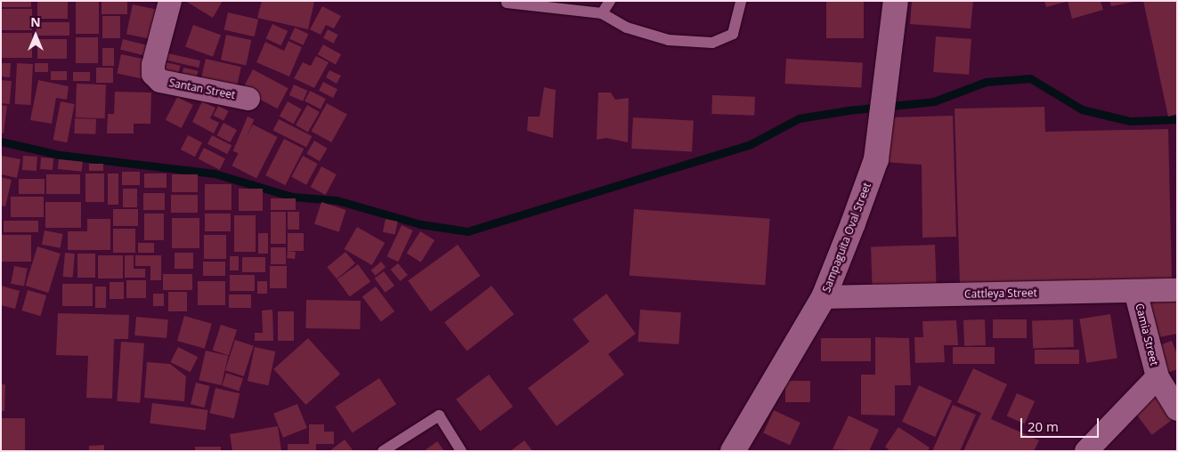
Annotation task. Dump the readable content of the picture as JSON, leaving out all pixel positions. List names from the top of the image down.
{
  "streets": {
    "street": [
      "Santan Street",
      "Sampaguita Oval Street",
      "Cattleya Street",
      "Camia Street"
    ]
  },
  "crossings": [
    ["Sampaguita Oval Street", "Cattleya Street"],
    ["Cattleya Street", "Camia Street"]
  ],
  "scale_bar": "20 m",
  "north": "top"
}
